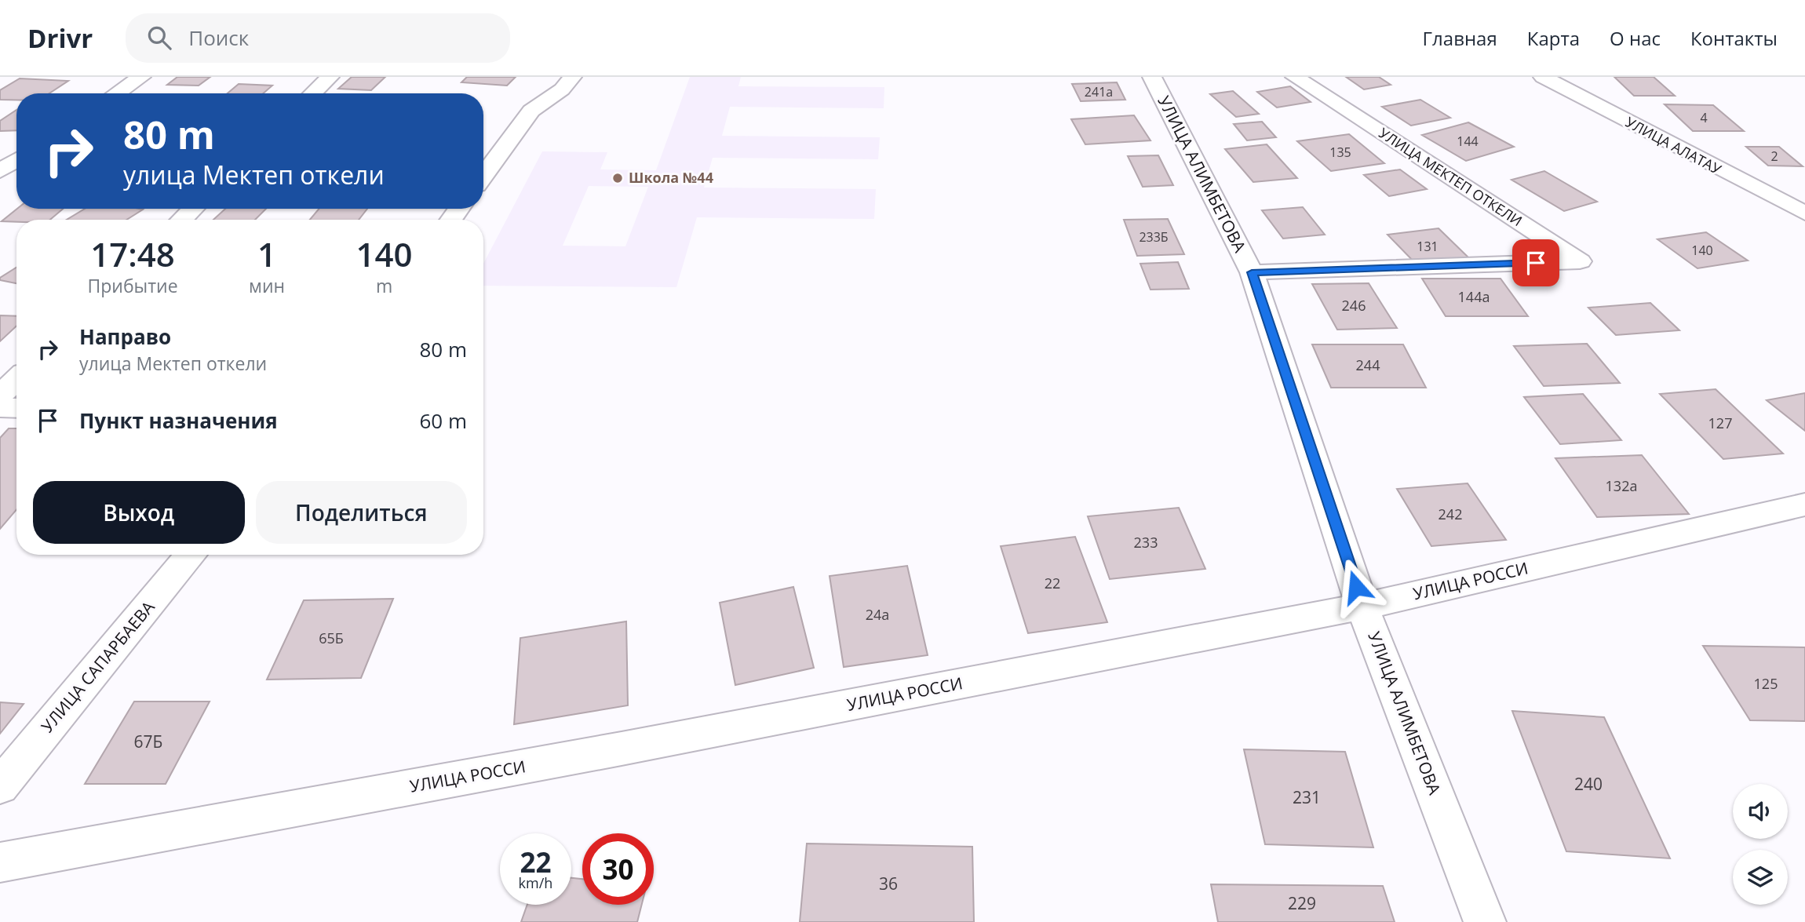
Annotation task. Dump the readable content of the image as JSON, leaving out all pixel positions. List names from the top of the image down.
{
  "streets": {
    "street": [
      "УЛИЦА АЛАТАУ",
      "УЛИЦА АЛИМБЕТОВА",
      "УЛИЦА МЕКТЕП ОТКЕЛИ",
      "УЛИЦА РОССИ",
      "УЛИЦА САПАРБАЕВА"
    ]
  },
  "crossings": [
    ["УЛИЦА АЛИМБЕТОВА", "УЛИЦА МЕКТЕП ОТКЕЛИ"],
    ["УЛИЦА АЛИМБЕТОВА", "УЛИЦА РОССИ"]
  ],
  "places": ["Школа №44"],
  "house_numbers": [
    "241а",
    "4",
    "144",
    "135",
    "2",
    "233Б",
    "131",
    "140",
    "144а",
    "246",
    "244",
    "127",
    "132а",
    "242",
    "233",
    "22",
    "24а",
    "65Б",
    "125",
    "67Б",
    "240",
    "231",
    "36",
    "229"
  ],
  "page": {
    "header": "Drivr",
    "search": "Поиск",
    "nav": [
      "Главная",
      "Карта",
      "О нас",
      "Контакты"
    ],
    "turn": ["80 m", "улица Мектеп откели"],
    "eta": [
      "17:48",
      "Прибытие",
      "1",
      "мин",
      "140",
      "m"
    ],
    "list": [
      {
        "name": "Направо",
        "note": "улица Мектеп откели",
        "value": "80 m"
      },
      {
        "name": "Пункт назначения",
        "value": "60 m"
      }
    ],
    "buttons": ["Выход", "Поделиться"],
    "speed": "22 km/h",
    "limit": "30"
  }
}
